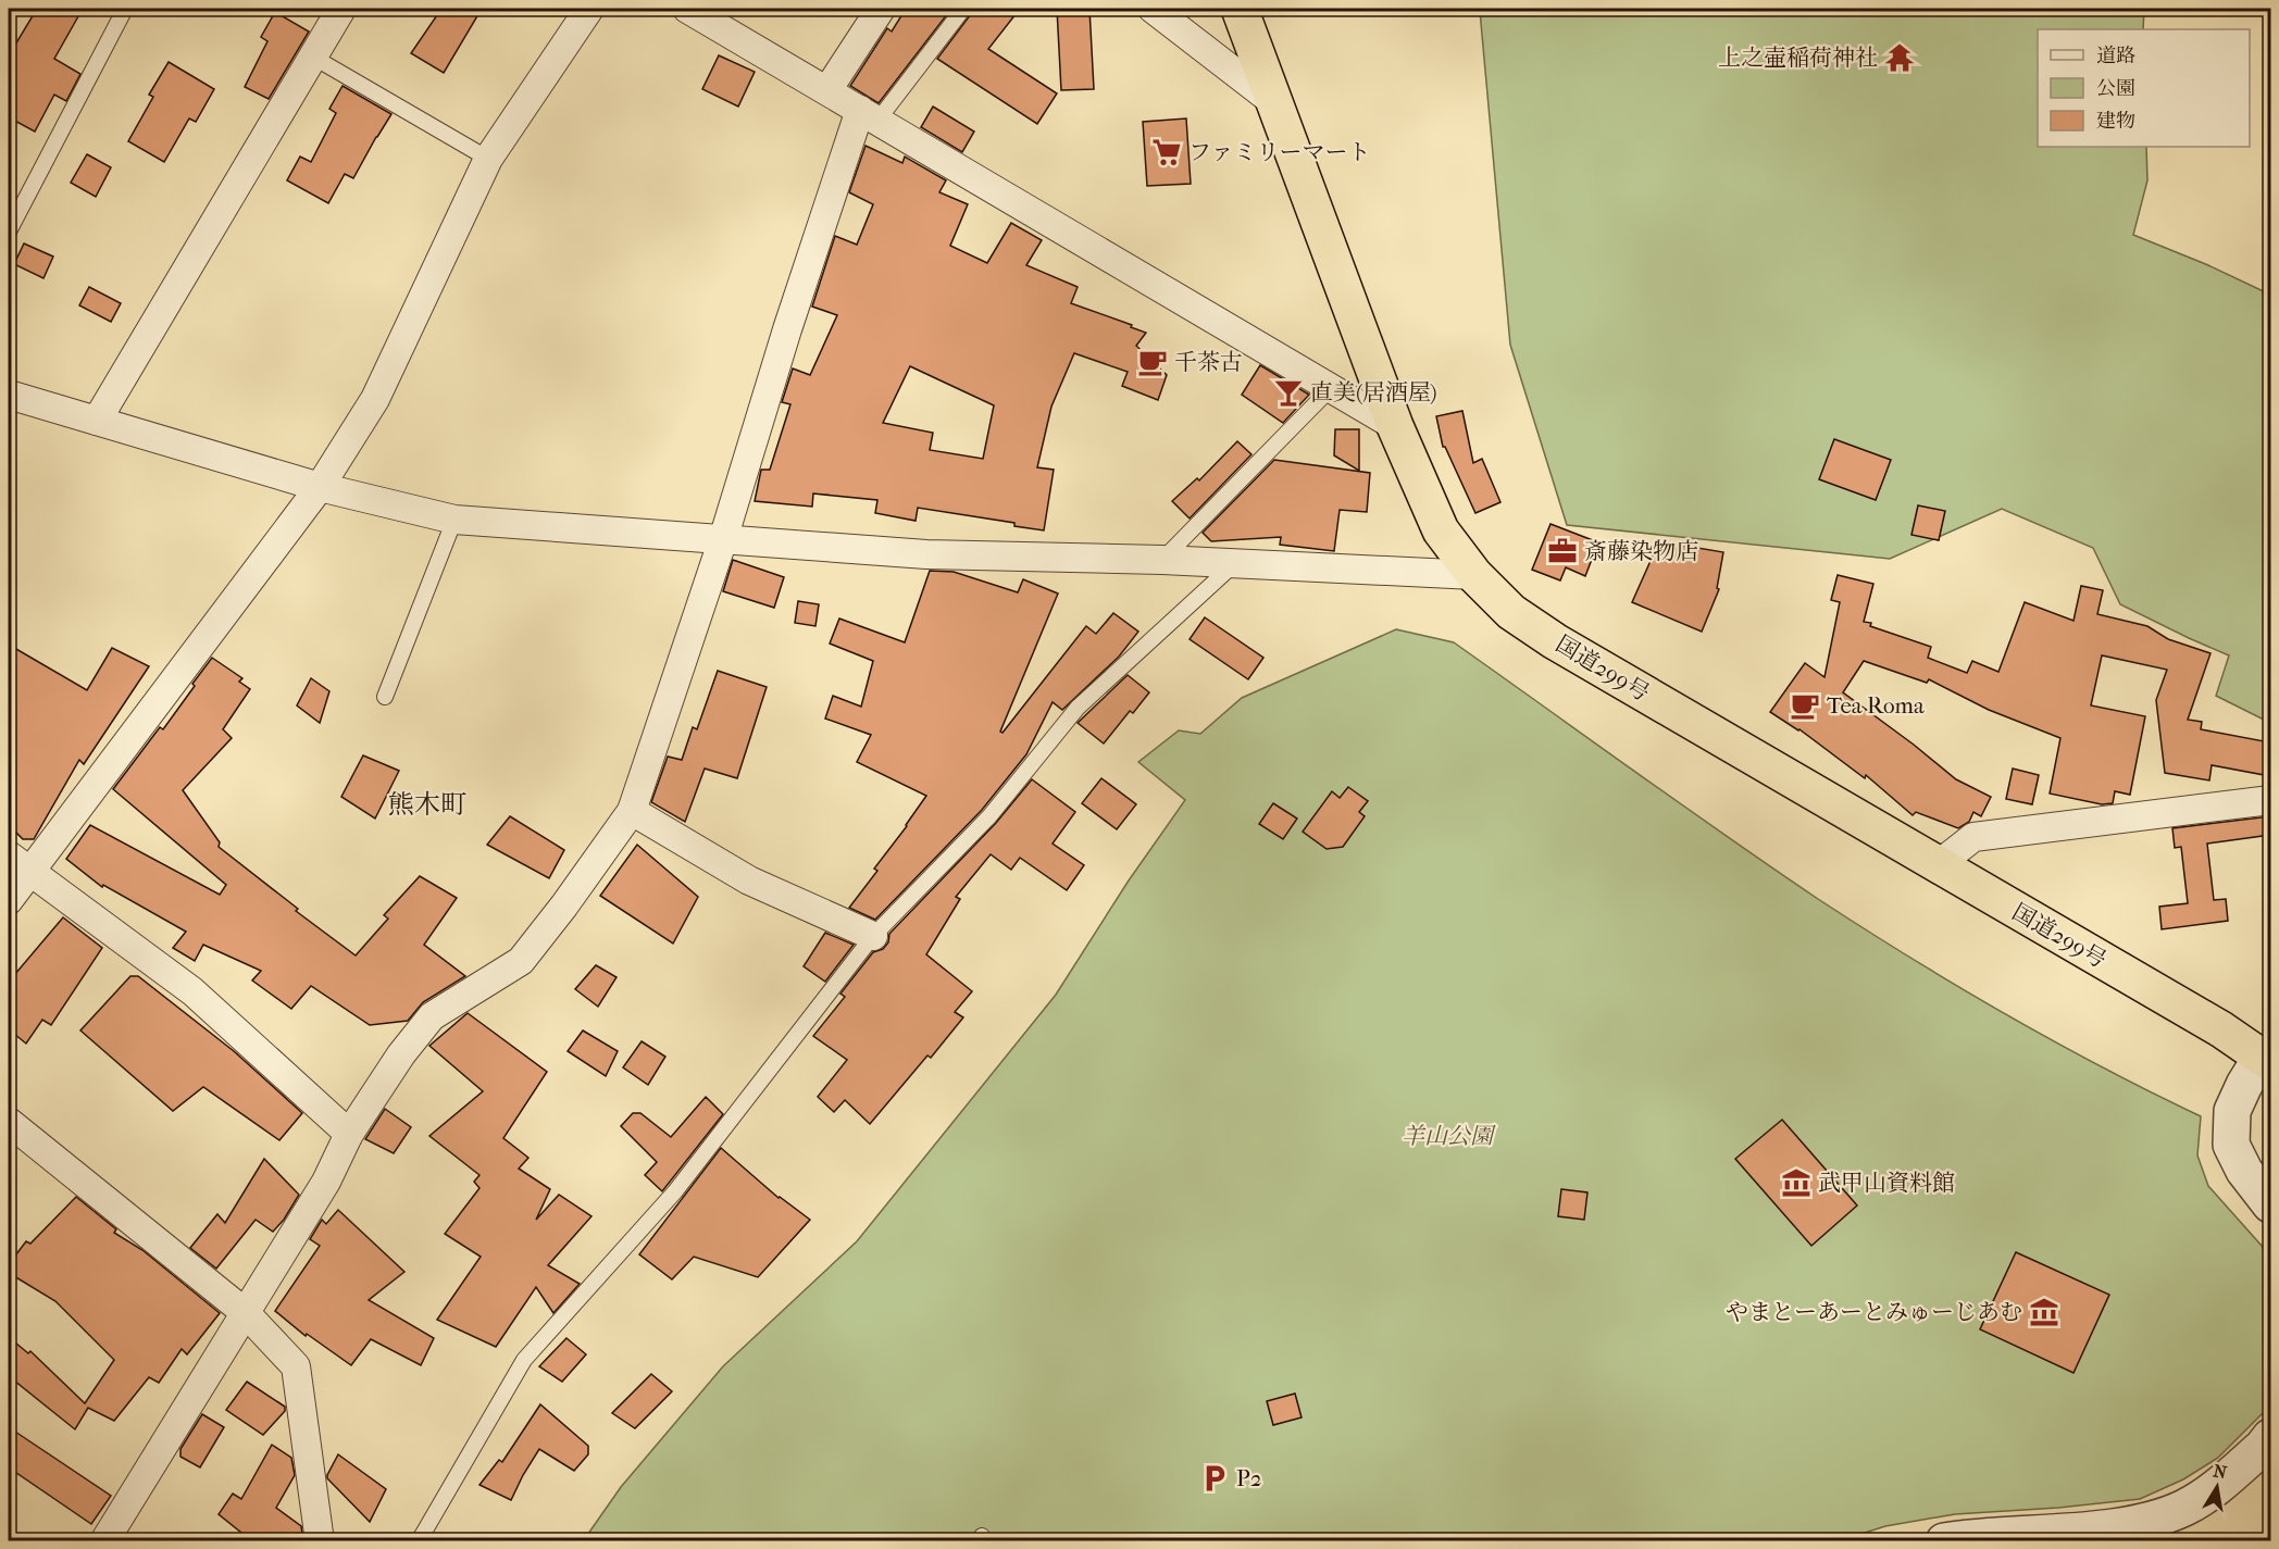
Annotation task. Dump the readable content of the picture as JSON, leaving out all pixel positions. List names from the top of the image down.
{
  "streets": {
    "highway": ["国道299号"]
  },
  "districts": ["熊木町"],
  "parks": ["羊山公園"],
  "places": {
    "temple": ["上之壷稲荷神社"],
    "supermarket": ["ファミリーマート"],
    "cafe": ["千茶古", "Tea Roma"],
    "bar": ["直美(居酒屋)"],
    "office": ["斎藤染物店"],
    "museum": ["武甲山資料館", "やまとーあーとみゅーじあむ"],
    "parking": ["P2"]
  },
  "legend": ["道路", "公園", "建物"],
  "north": "top"
}
